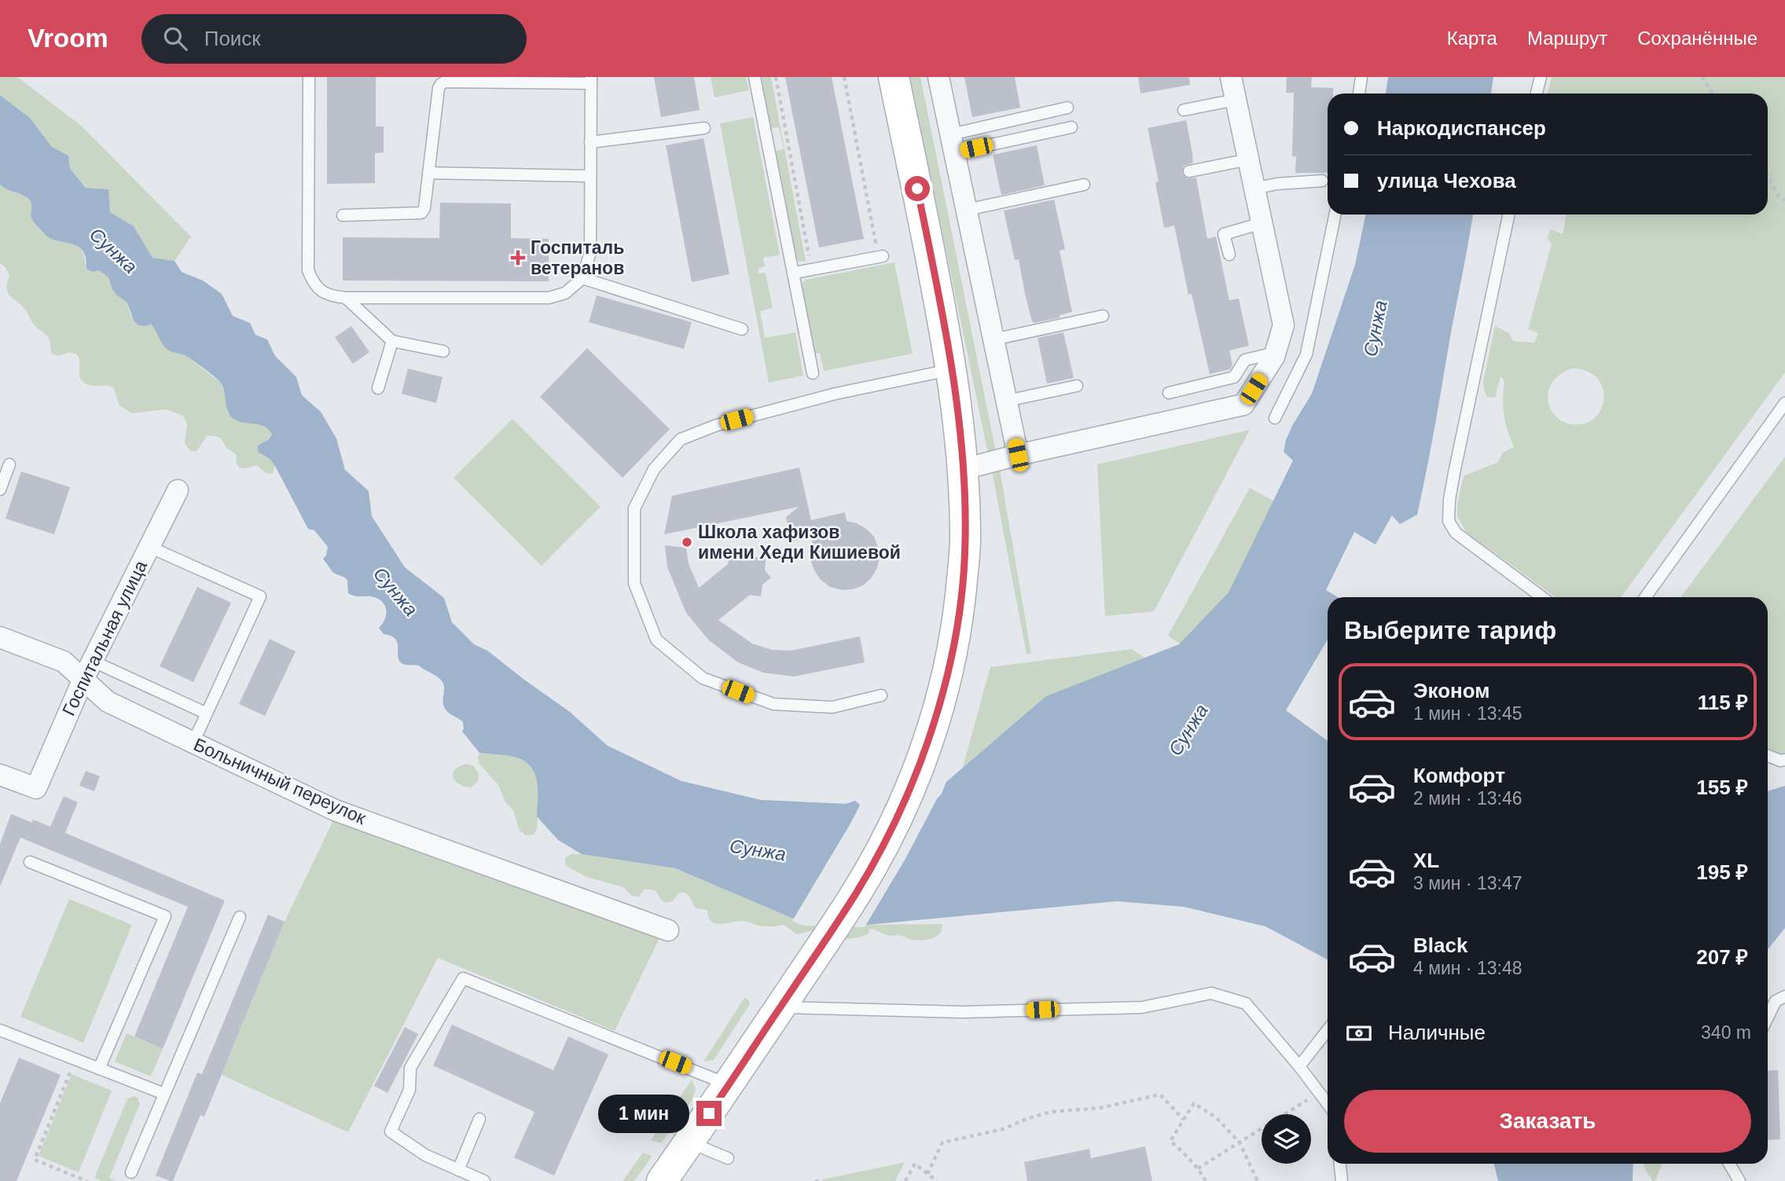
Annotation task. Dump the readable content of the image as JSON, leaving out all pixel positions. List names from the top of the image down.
{
  "streets": {
    "street": ["Госпитальная улица", "Больничный переулок"]
  },
  "crossings": [
    ["Госпитальная улица", "Больничный переулок"]
  ],
  "water": ["Сунжа"],
  "places": {
    "health": ["Госпиталь ветеранов"],
    "other": ["Школа хафизов имени Хеди Кишиевой"]
  },
  "page": {
    "header": "Vroom",
    "search": "Поиск",
    "nav": ["Карта", "Маршрут", "Сохранённые"],
    "banner": ["Наркодиспансер", "улица Чехова"],
    "heading": "Выберите тариф",
    "list": [
      {
        "name": "Эконом",
        "note": "1 мин · 13:45",
        "value": "115 ₽"
      },
      {
        "name": "Комфорт",
        "note": "2 мин · 13:46",
        "value": "155 ₽"
      },
      {
        "name": "XL",
        "note": "3 мин · 13:47",
        "value": "195 ₽"
      },
      {
        "name": "Black",
        "note": "4 мин · 13:48",
        "value": "207 ₽"
      }
    ],
    "pay": ["Наличные", "340 m"],
    "buttons": "Заказать",
    "bubble": "1 мин"
  }
}
